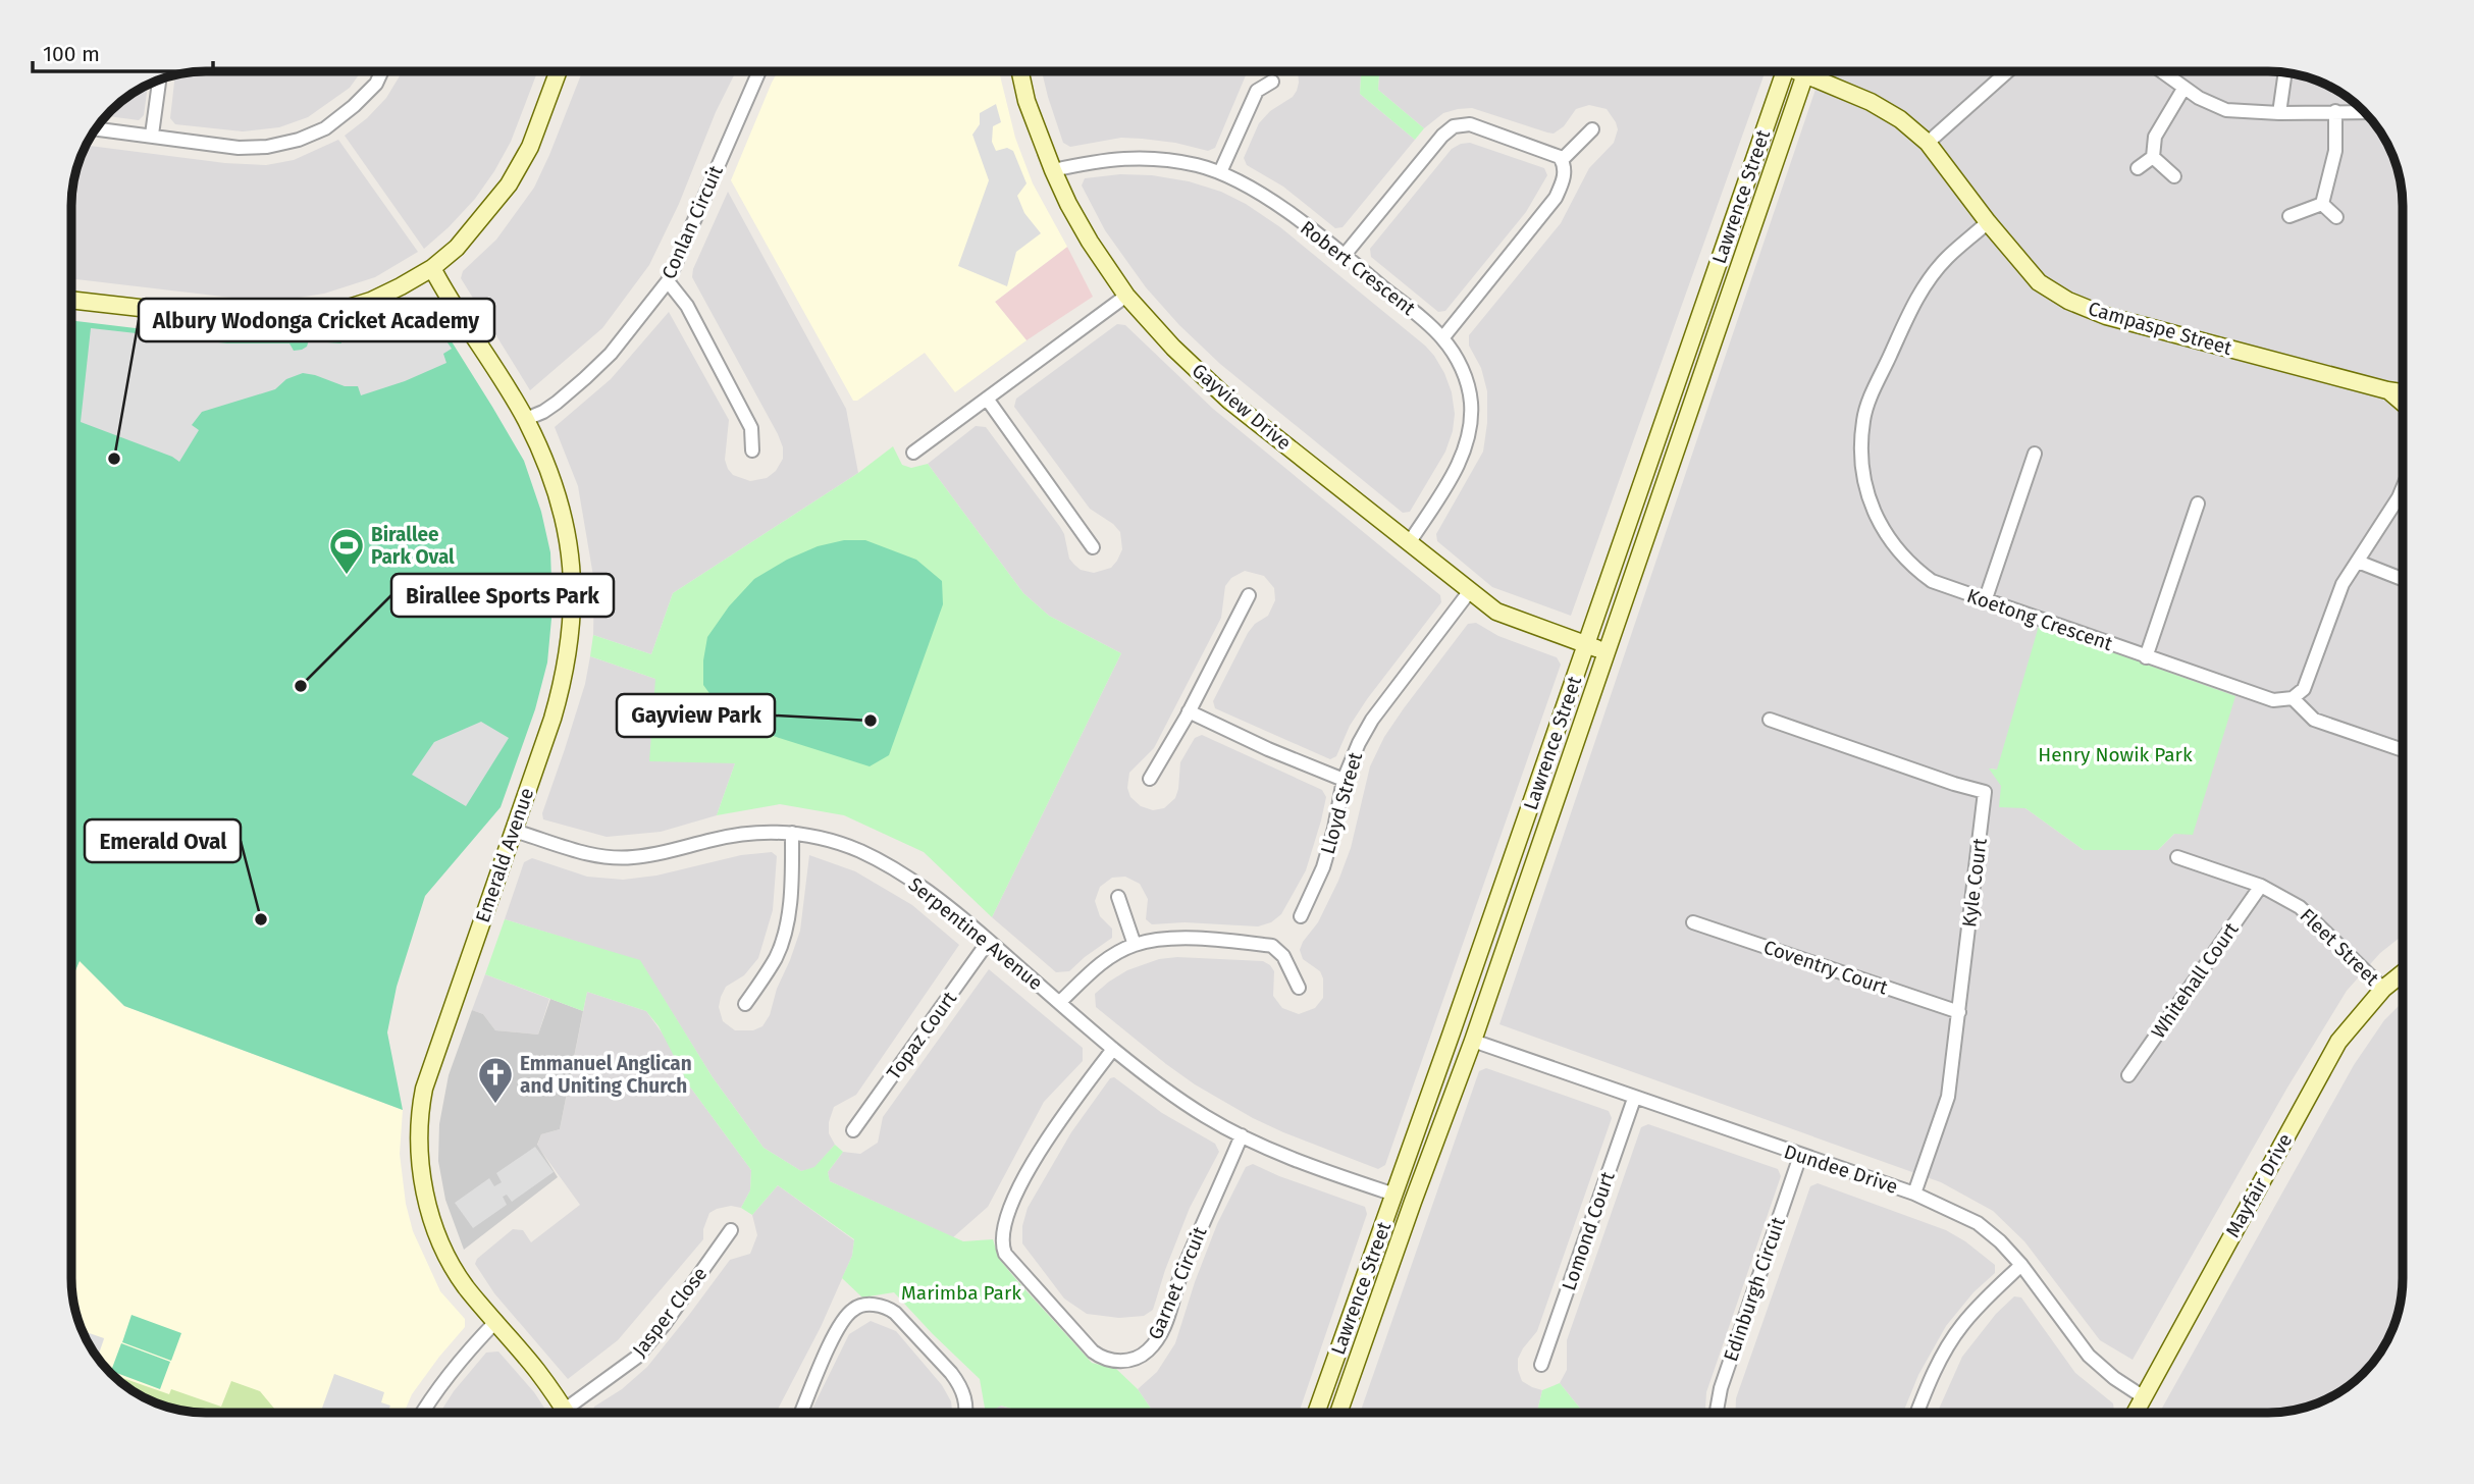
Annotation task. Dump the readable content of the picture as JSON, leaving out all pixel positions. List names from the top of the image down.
{
  "streets": {
    "street": [
      "Lawrence Street",
      "Conlan Circuit",
      "Robert Crescent",
      "Campaspe Street",
      "Gayview Drive",
      "Koetong Crescent",
      "Lloyd Street",
      "Emerald Avenue",
      "Kyle Court",
      "Serpentine Avenue",
      "Fleet Street",
      "Coventry Court",
      "Whitehall Court",
      "Topaz Court",
      "Dundee Drive",
      "Mayfair Drive",
      "Lomond Court",
      "Garnet Circuit",
      "Edinburgh Circuit",
      "Jasper Close"
    ]
  },
  "crossings": [
    ["Lawrence Street", "Gayview Drive"],
    ["Lawrence Street", "Serpentine Avenue"],
    ["Lawrence Street", "Dundee Drive"],
    ["Conlan Circuit", "Emerald Avenue"],
    ["Robert Crescent", "Gayview Drive"],
    ["Campaspe Street", "Koetong Crescent"],
    ["Gayview Drive", "Lloyd Street"],
    ["Emerald Avenue", "Serpentine Avenue"],
    ["Emerald Avenue", "Jasper Close"],
    ["Kyle Court", "Coventry Court"],
    ["Kyle Court", "Dundee Drive"],
    ["Serpentine Avenue", "Topaz Court"],
    ["Serpentine Avenue", "Garnet Circuit"],
    ["Fleet Street", "Whitehall Court"],
    ["Fleet Street", "Mayfair Drive"],
    ["Dundee Drive", "Mayfair Drive"],
    ["Dundee Drive", "Lomond Court"],
    ["Dundee Drive", "Edinburgh Circuit"]
  ],
  "parks": ["Henry Nowik Park", "Marimba Park"],
  "places": {
    "other": [
      "Albury Wodonga Cricket Academy",
      "Birallee Sports Park",
      "Gayview Park",
      "Emerald Oval"
    ],
    "sports": ["Birallee Park Oval"],
    "church": ["Emmanuel Anglican and Uniting Church"]
  },
  "scale_bar": "100 m"
}
